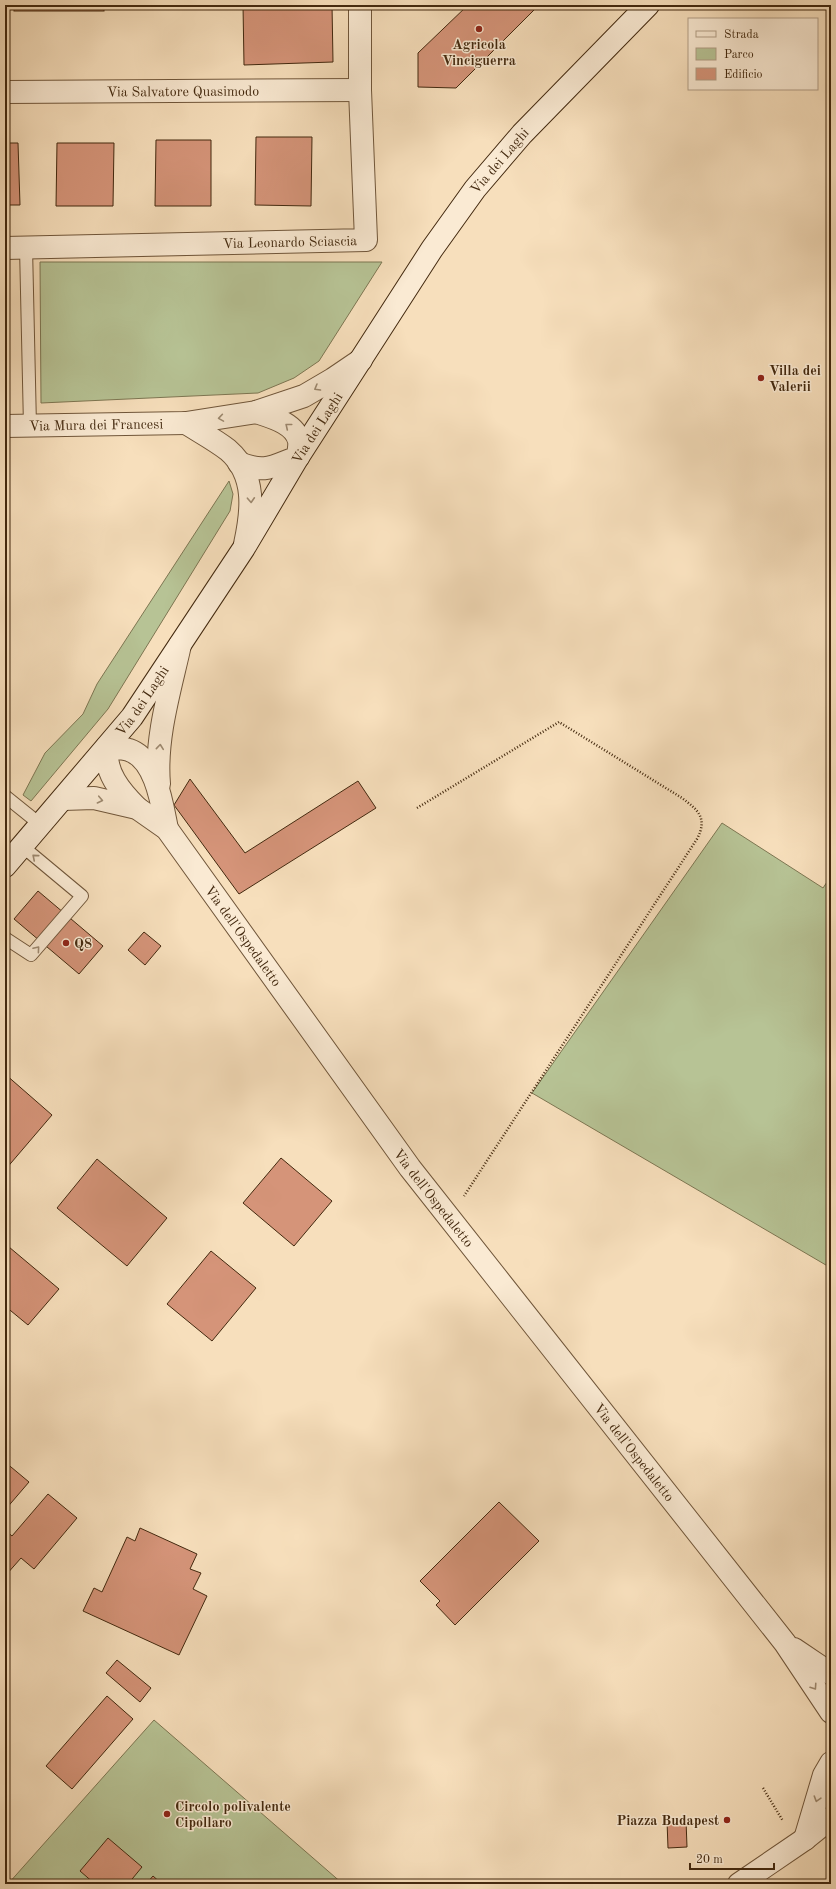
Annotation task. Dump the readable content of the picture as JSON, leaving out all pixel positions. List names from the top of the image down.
{
  "streets": {
    "street": [
      "Via Salvatore Quasimodo",
      "Via dei Laghi",
      "Via Leonardo Sciascia",
      "Via Mura dei Francesi",
      "Via dell'Ospedaletto"
    ]
  },
  "crossings": [
    ["Via Salvatore Quasimodo", "Via Leonardo Sciascia"],
    ["Via dei Laghi", "Via Mura dei Francesi"],
    ["Via dei Laghi", "Via dell'Ospedaletto"],
    ["Via Leonardo Sciascia", "Via Mura dei Francesi"]
  ],
  "one_way": ["Via Mura dei Francesi"],
  "places": [
    "Agricola Vinciguerra",
    "Villa dei Valerii",
    "Q8",
    "Circolo polivalente Cipollaro",
    "Piazza Budapest"
  ],
  "legend": ["Strada", "Parco", "Edificio"],
  "scale_bar": "20 m"
}
